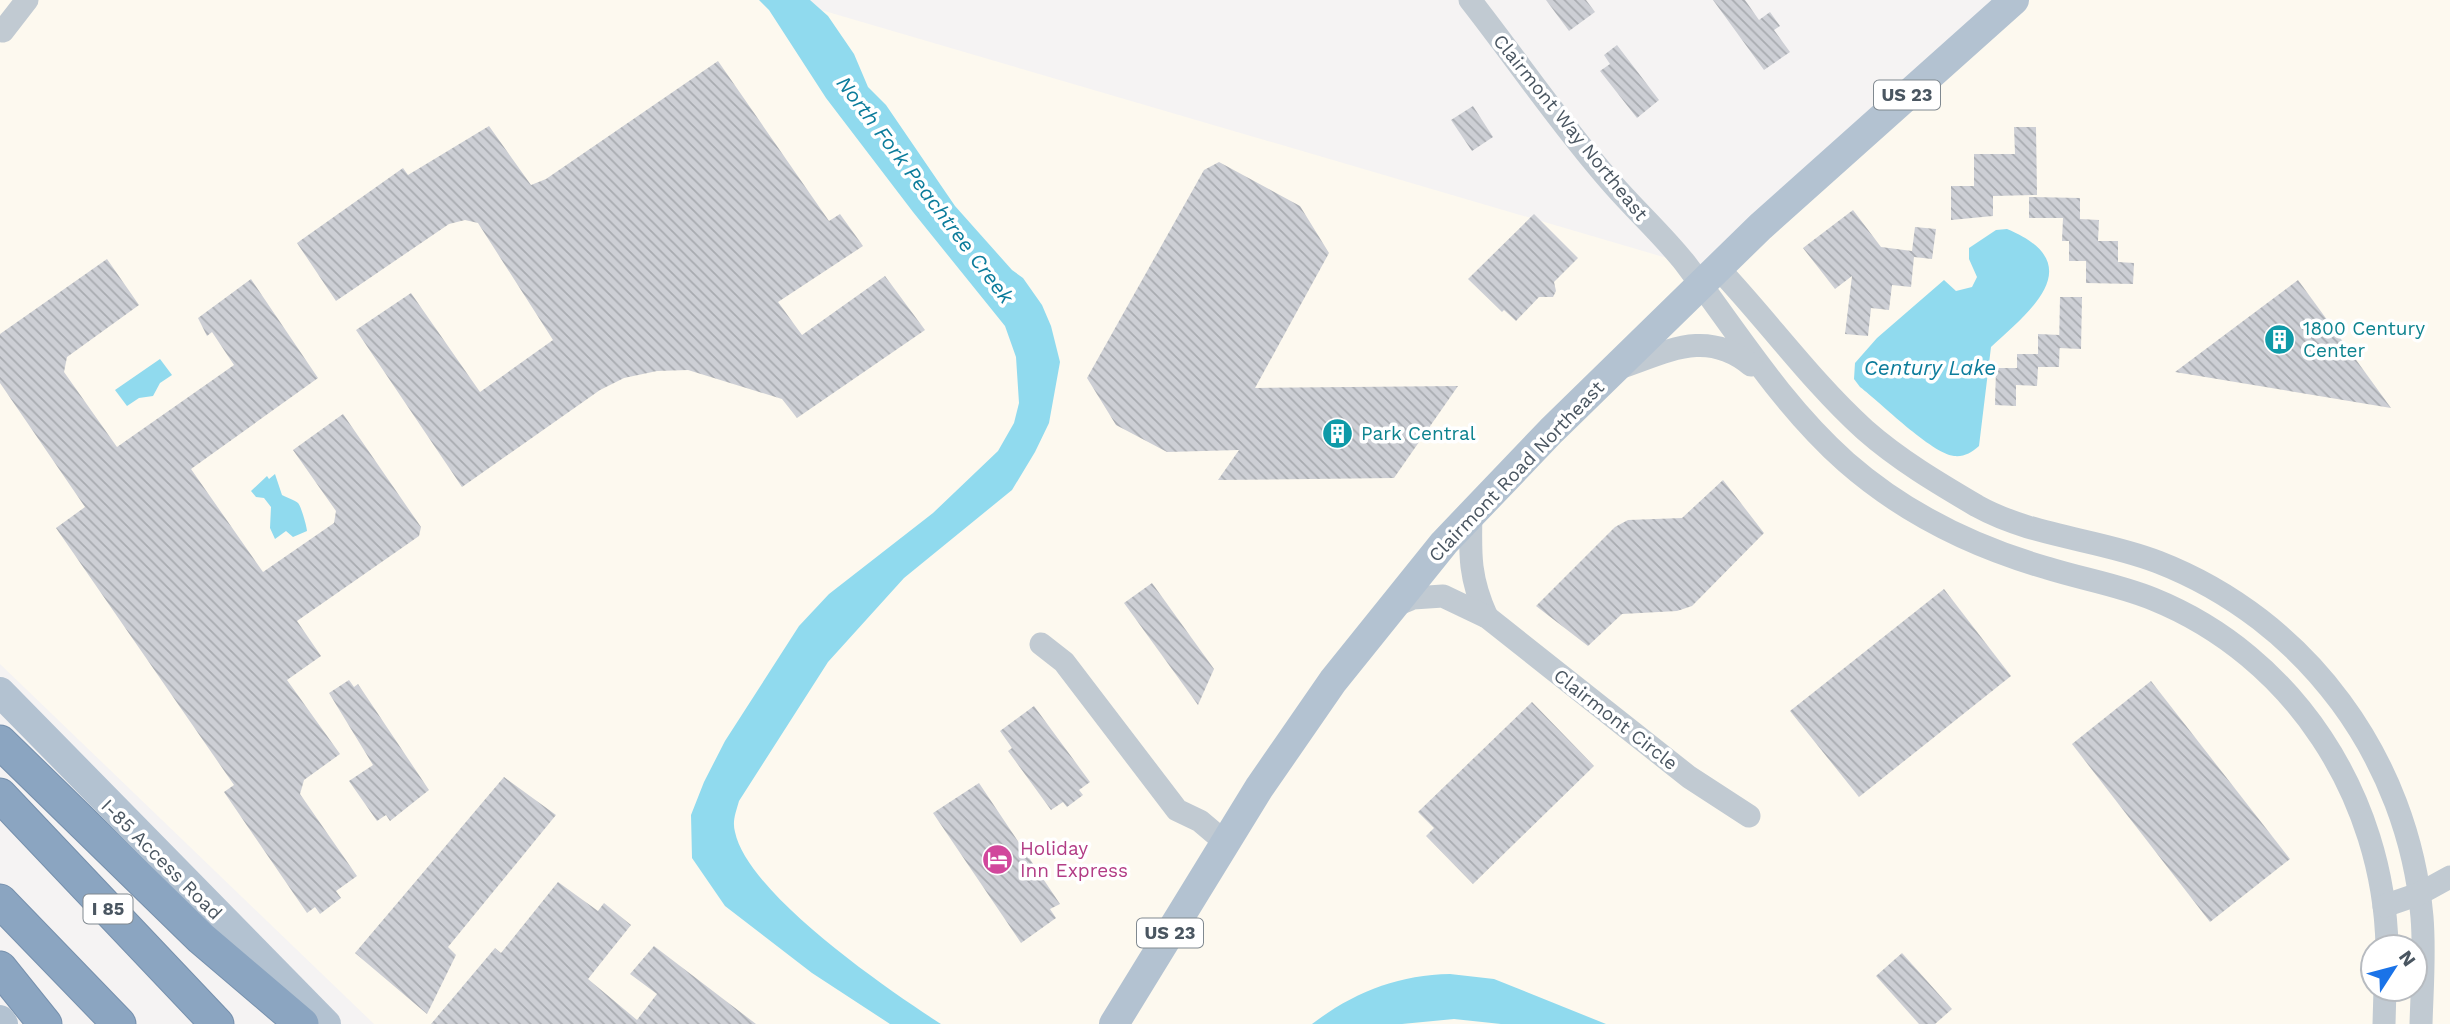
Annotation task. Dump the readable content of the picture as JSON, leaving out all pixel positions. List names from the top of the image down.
{
  "streets": {
    "highway": ["I 85"],
    "main road": ["US 23", "Clairmont Road Northeast", "I-85 Access Road"],
    "street": ["Clairmont Way Northeast", "Clairmont Circle"]
  },
  "crossings": [
    ["Clairmont Way Northeast", "Clairmont Road Northeast"],
    ["Clairmont Road Northeast", "Clairmont Circle"]
  ],
  "water": ["North Fork Peachtree Creek", "Century Lake"],
  "places": {
    "building": ["1800 Century Center", "Park Central"],
    "hotel": ["Holiday Inn Express"]
  },
  "north": "top right"
}
